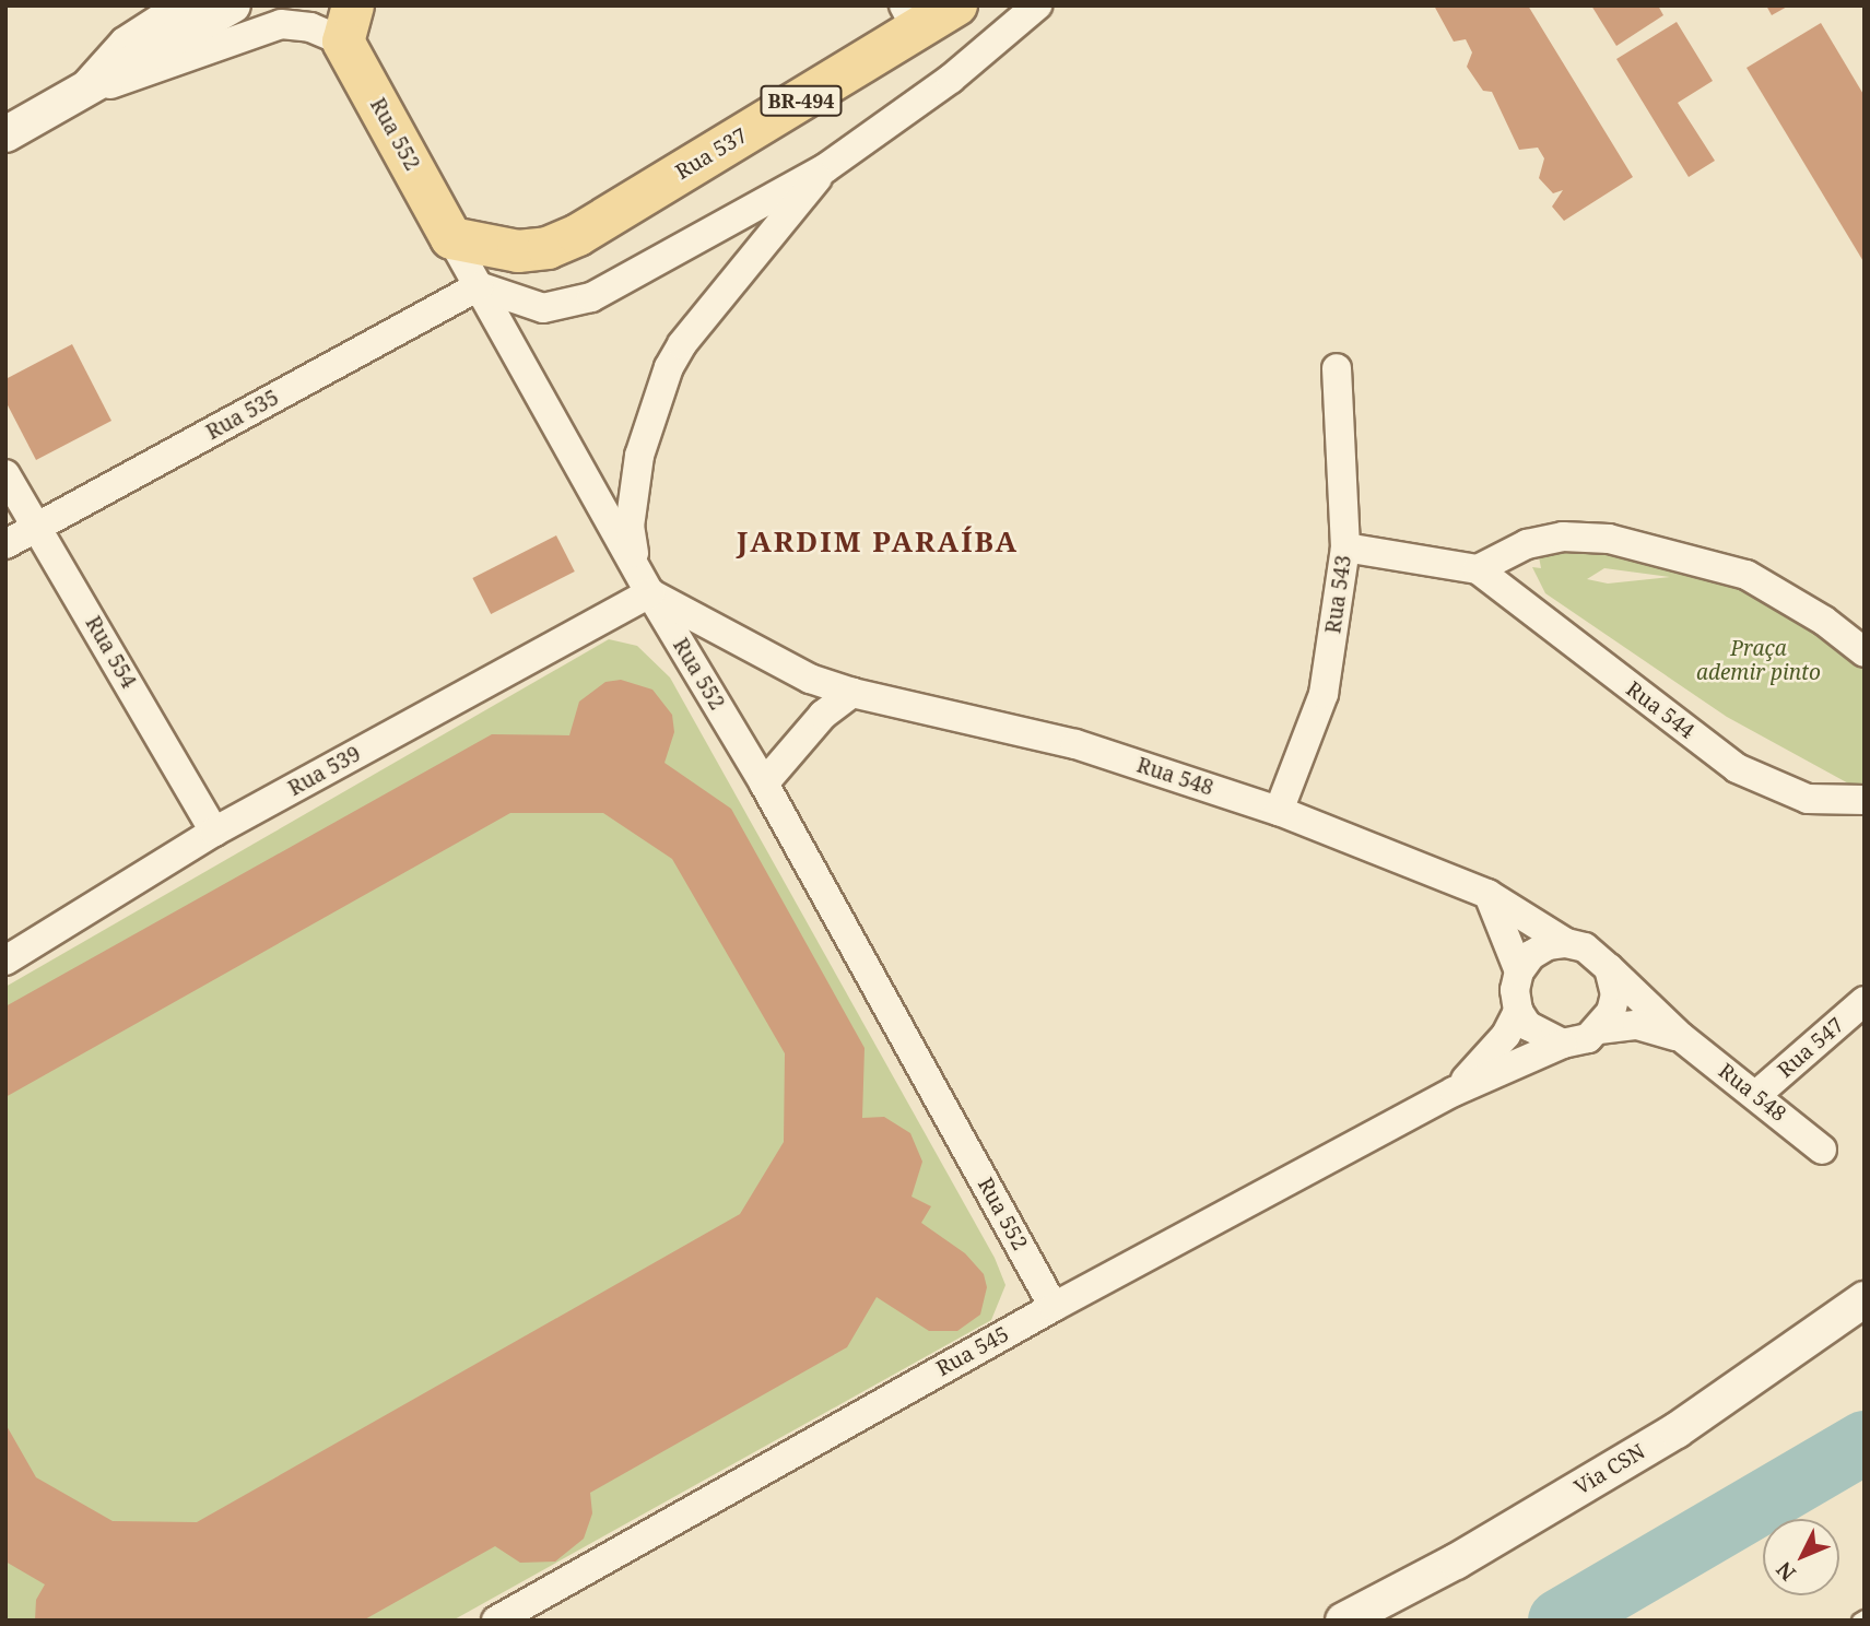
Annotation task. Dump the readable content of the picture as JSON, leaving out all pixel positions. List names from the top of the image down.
{
  "streets": {
    "main road": ["BR-494", "Rua 552", "Rua 537"],
    "street": [
      "Rua 535",
      "Rua 543",
      "Rua 554",
      "Rua 544",
      "Rua 539",
      "Rua 548",
      "Rua 547",
      "Rua 545",
      "Via CSN"
    ]
  },
  "crossings": [
    ["Rua 552", "Rua 537"],
    ["Rua 552", "Rua 535"],
    ["Rua 552", "Rua 539"],
    ["Rua 552", "Rua 548"],
    ["Rua 552", "Rua 545"],
    ["Rua 535", "Rua 554"],
    ["Rua 543", "Rua 544"],
    ["Rua 543", "Rua 548"],
    ["Rua 554", "Rua 539"],
    ["Rua 539", "Rua 548"],
    ["Rua 548", "Rua 547"],
    ["Rua 548", "Rua 545"]
  ],
  "districts": ["JARDIM PARAÍBA"],
  "parks": ["Praça ademir pinto"],
  "north": "bottom left"
}
